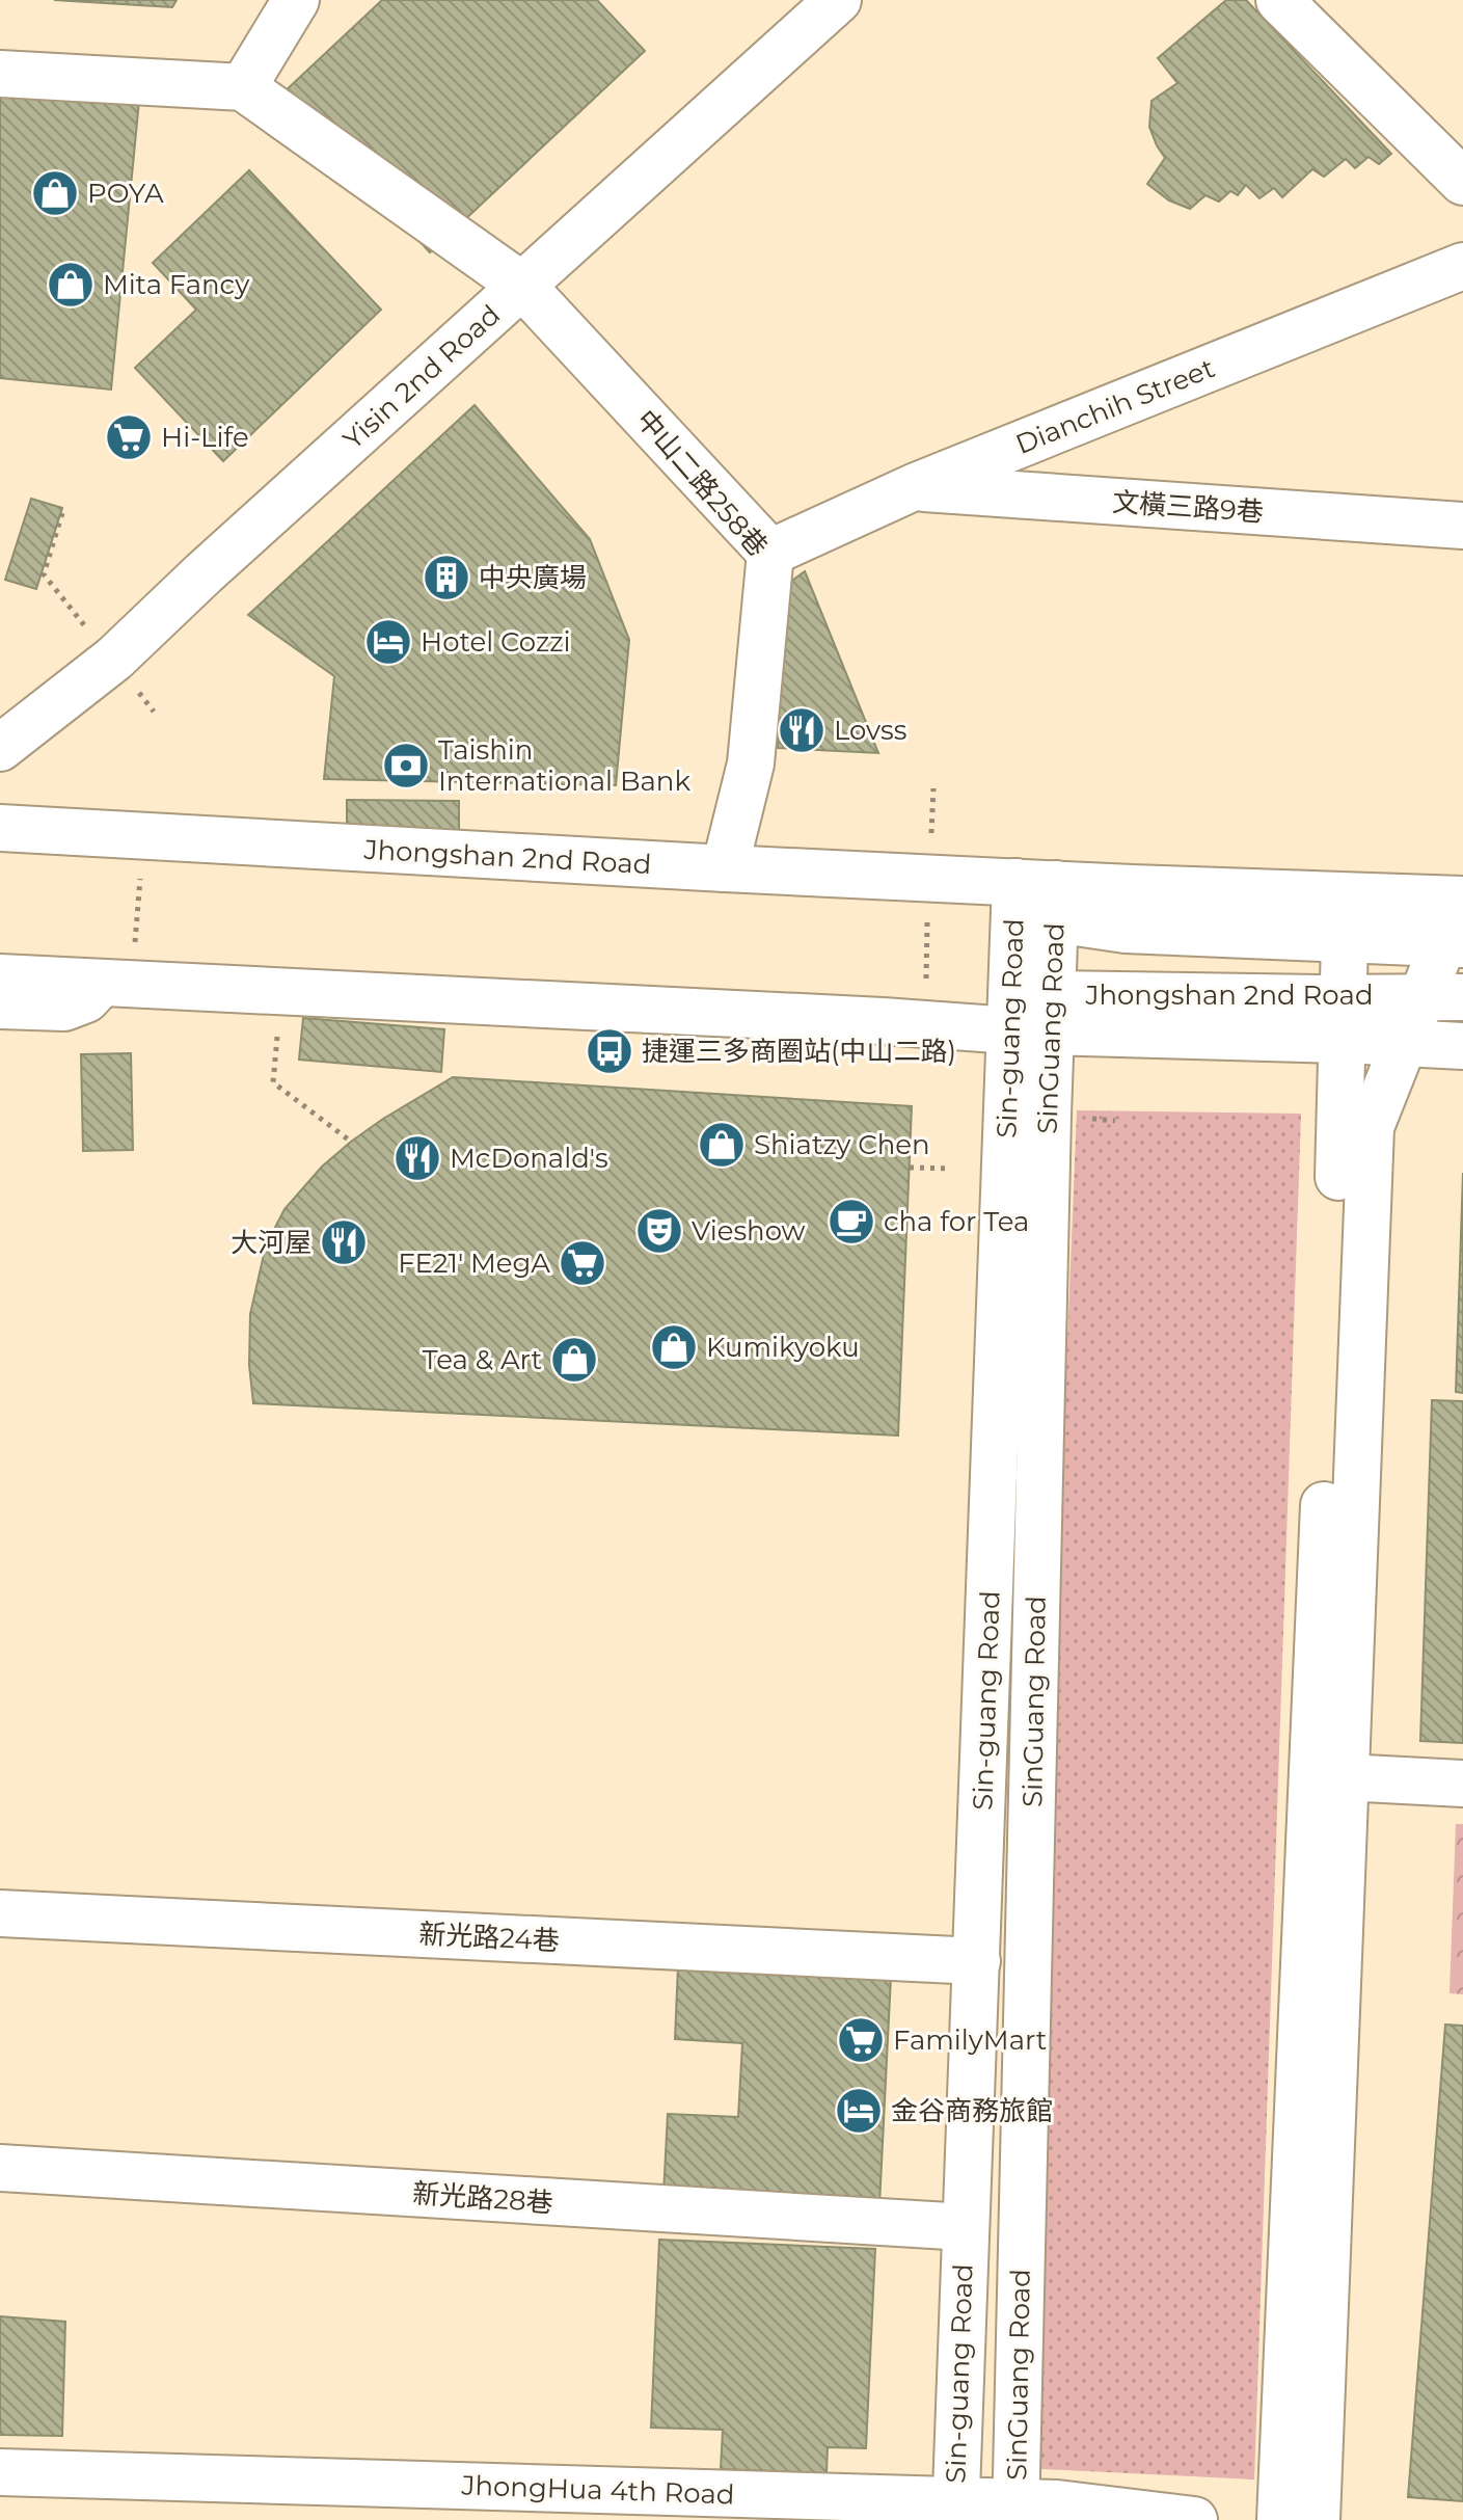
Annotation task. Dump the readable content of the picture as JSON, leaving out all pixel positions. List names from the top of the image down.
{
  "streets": {
    "street": [
      "Yisin 2nd Road",
      "Dianchih Street",
      "中山二路258巷",
      "文橫三路9巷",
      "Jhongshan 2nd Road",
      "Sin-guang Road",
      "SinGuang Road",
      "新光路24巷",
      "新光路28巷",
      "JhongHua 4th Road"
    ]
  },
  "crossings": [
    ["Yisin 2nd Road", "中山二路258巷"],
    ["Dianchih Street", "中山二路258巷"],
    ["Dianchih Street", "文橫三路9巷"],
    ["中山二路258巷", "Jhongshan 2nd Road"],
    ["Jhongshan 2nd Road", "Sin-guang Road"],
    ["Jhongshan 2nd Road", "SinGuang Road"],
    ["Sin-guang Road", "SinGuang Road"],
    ["Sin-guang Road", "新光路24巷"],
    ["Sin-guang Road", "新光路28巷"],
    ["Sin-guang Road", "JhongHua 4th Road"],
    ["SinGuang Road", "JhongHua 4th Road"]
  ],
  "places": {
    "shop": [
      "POYA",
      "Mita Fancy",
      "Shiatzy Chen",
      "Kumikyoku",
      "Tea & Art"
    ],
    "supermarket": ["Hi-Life", "FE21' MegA", "FamilyMart"],
    "building": ["中央廣場"],
    "hotel": ["Hotel Cozzi", "金谷商務旅館"],
    "restaurant": ["Lovss", "McDonald's", "大河屋"],
    "bank": ["Taishin International Bank"],
    "bus stop": ["捷運三多商圈站(中山二路)"],
    "cafe": ["cha for Tea"],
    "theatre": ["Vieshow"]
  }
}
